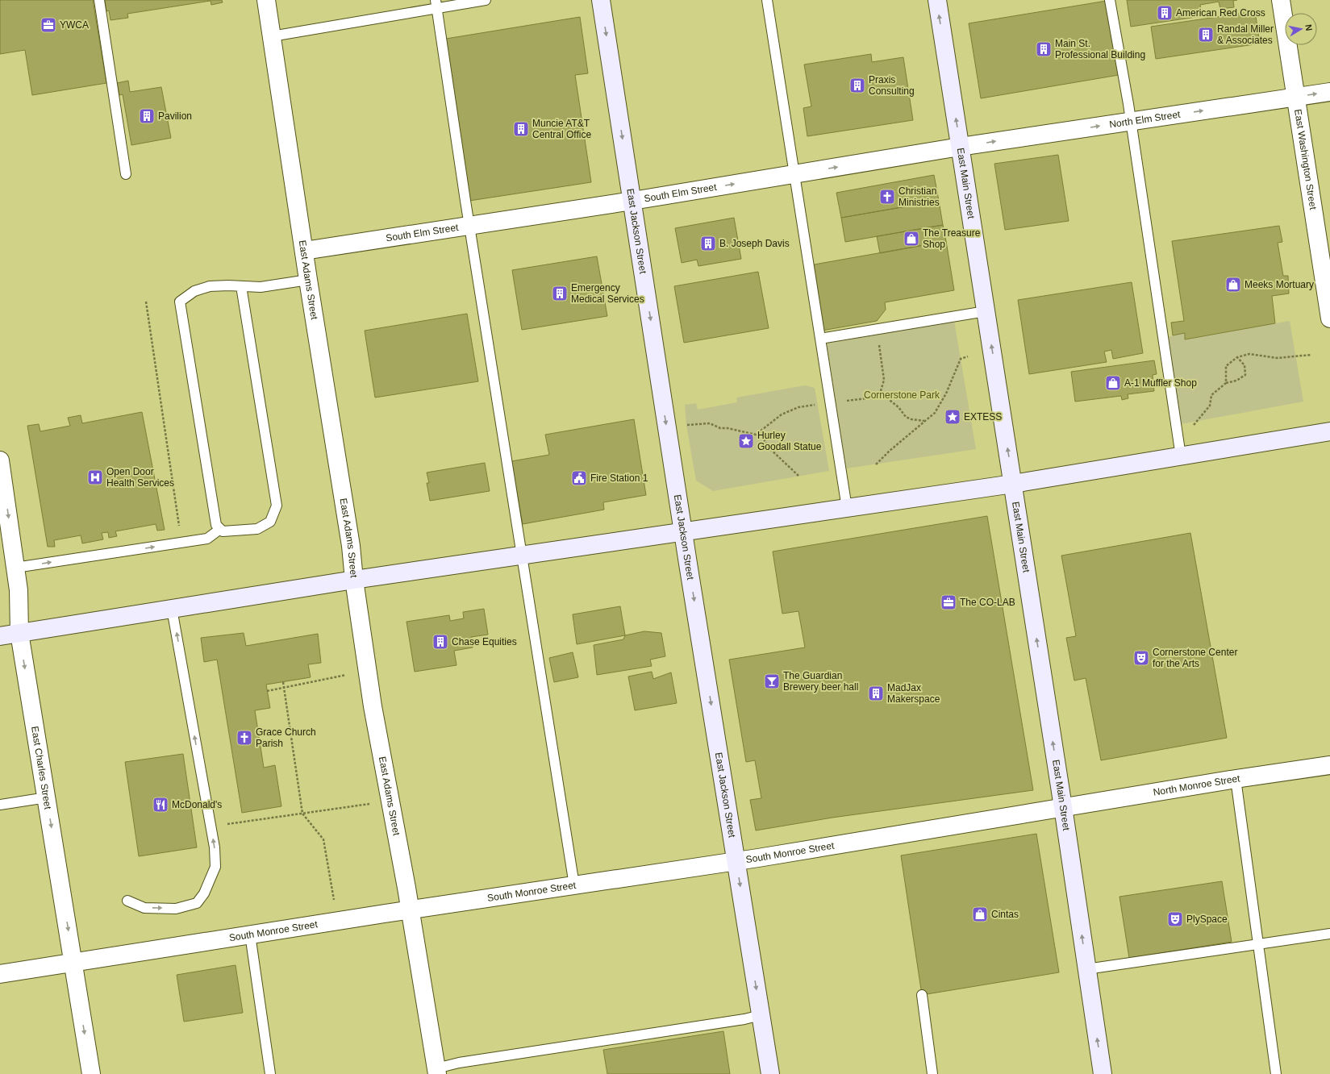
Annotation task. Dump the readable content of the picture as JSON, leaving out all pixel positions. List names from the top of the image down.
{
  "streets": {
    "main road": ["East Main Street", "East Jackson Street"],
    "street": [
      "North Elm Street",
      "East Washington Street",
      "South Elm Street",
      "East Adams Street",
      "East Charles Street",
      "North Monroe Street",
      "South Monroe Street"
    ]
  },
  "crossings": [
    ["North Elm Street", "East Washington Street"],
    ["North Elm Street", "East Main Street"],
    ["North Elm Street", "South Elm Street"],
    ["East Main Street", "South Elm Street"],
    ["East Main Street", "North Monroe Street"],
    ["East Main Street", "South Monroe Street"],
    ["South Elm Street", "East Jackson Street"],
    ["South Elm Street", "East Adams Street"],
    ["East Jackson Street", "South Monroe Street"],
    ["East Adams Street", "South Monroe Street"],
    ["East Charles Street", "South Monroe Street"],
    ["North Monroe Street", "South Monroe Street"]
  ],
  "one_way": [
    "North Elm Street",
    "East Main Street",
    "South Elm Street",
    "East Jackson Street",
    "East Charles Street"
  ],
  "parks": ["Cornerstone Park"],
  "places": {
    "building": [
      "American Red Cross",
      "Randal Miller & Associates",
      "Main St. Professional Building",
      "Praxis Consulting",
      "Pavilion",
      "Muncie AT&T Central Office",
      "B. Joseph Davis",
      "Emergency Medical Services",
      "Chase Equities",
      "MadJax Makerspace"
    ],
    "office": ["YWCA", "The CO-LAB"],
    "church": ["Christian Ministries", "Grace Church Parish"],
    "shop": [
      "The Treasure Shop",
      "Meeks Mortuary",
      "A-1 Muffler Shop",
      "Cintas"
    ],
    "place": ["EXTESS", "Hurley Goodall Statue"],
    "hospital": ["Open Door Health Services"],
    "public building": ["Fire Station 1"],
    "theatre": ["Cornerstone Center for the Arts", "PlySpace"],
    "bar": ["The Guardian Brewery beer hall"],
    "restaurant": ["McDonald's"]
  },
  "north": "right"
}
